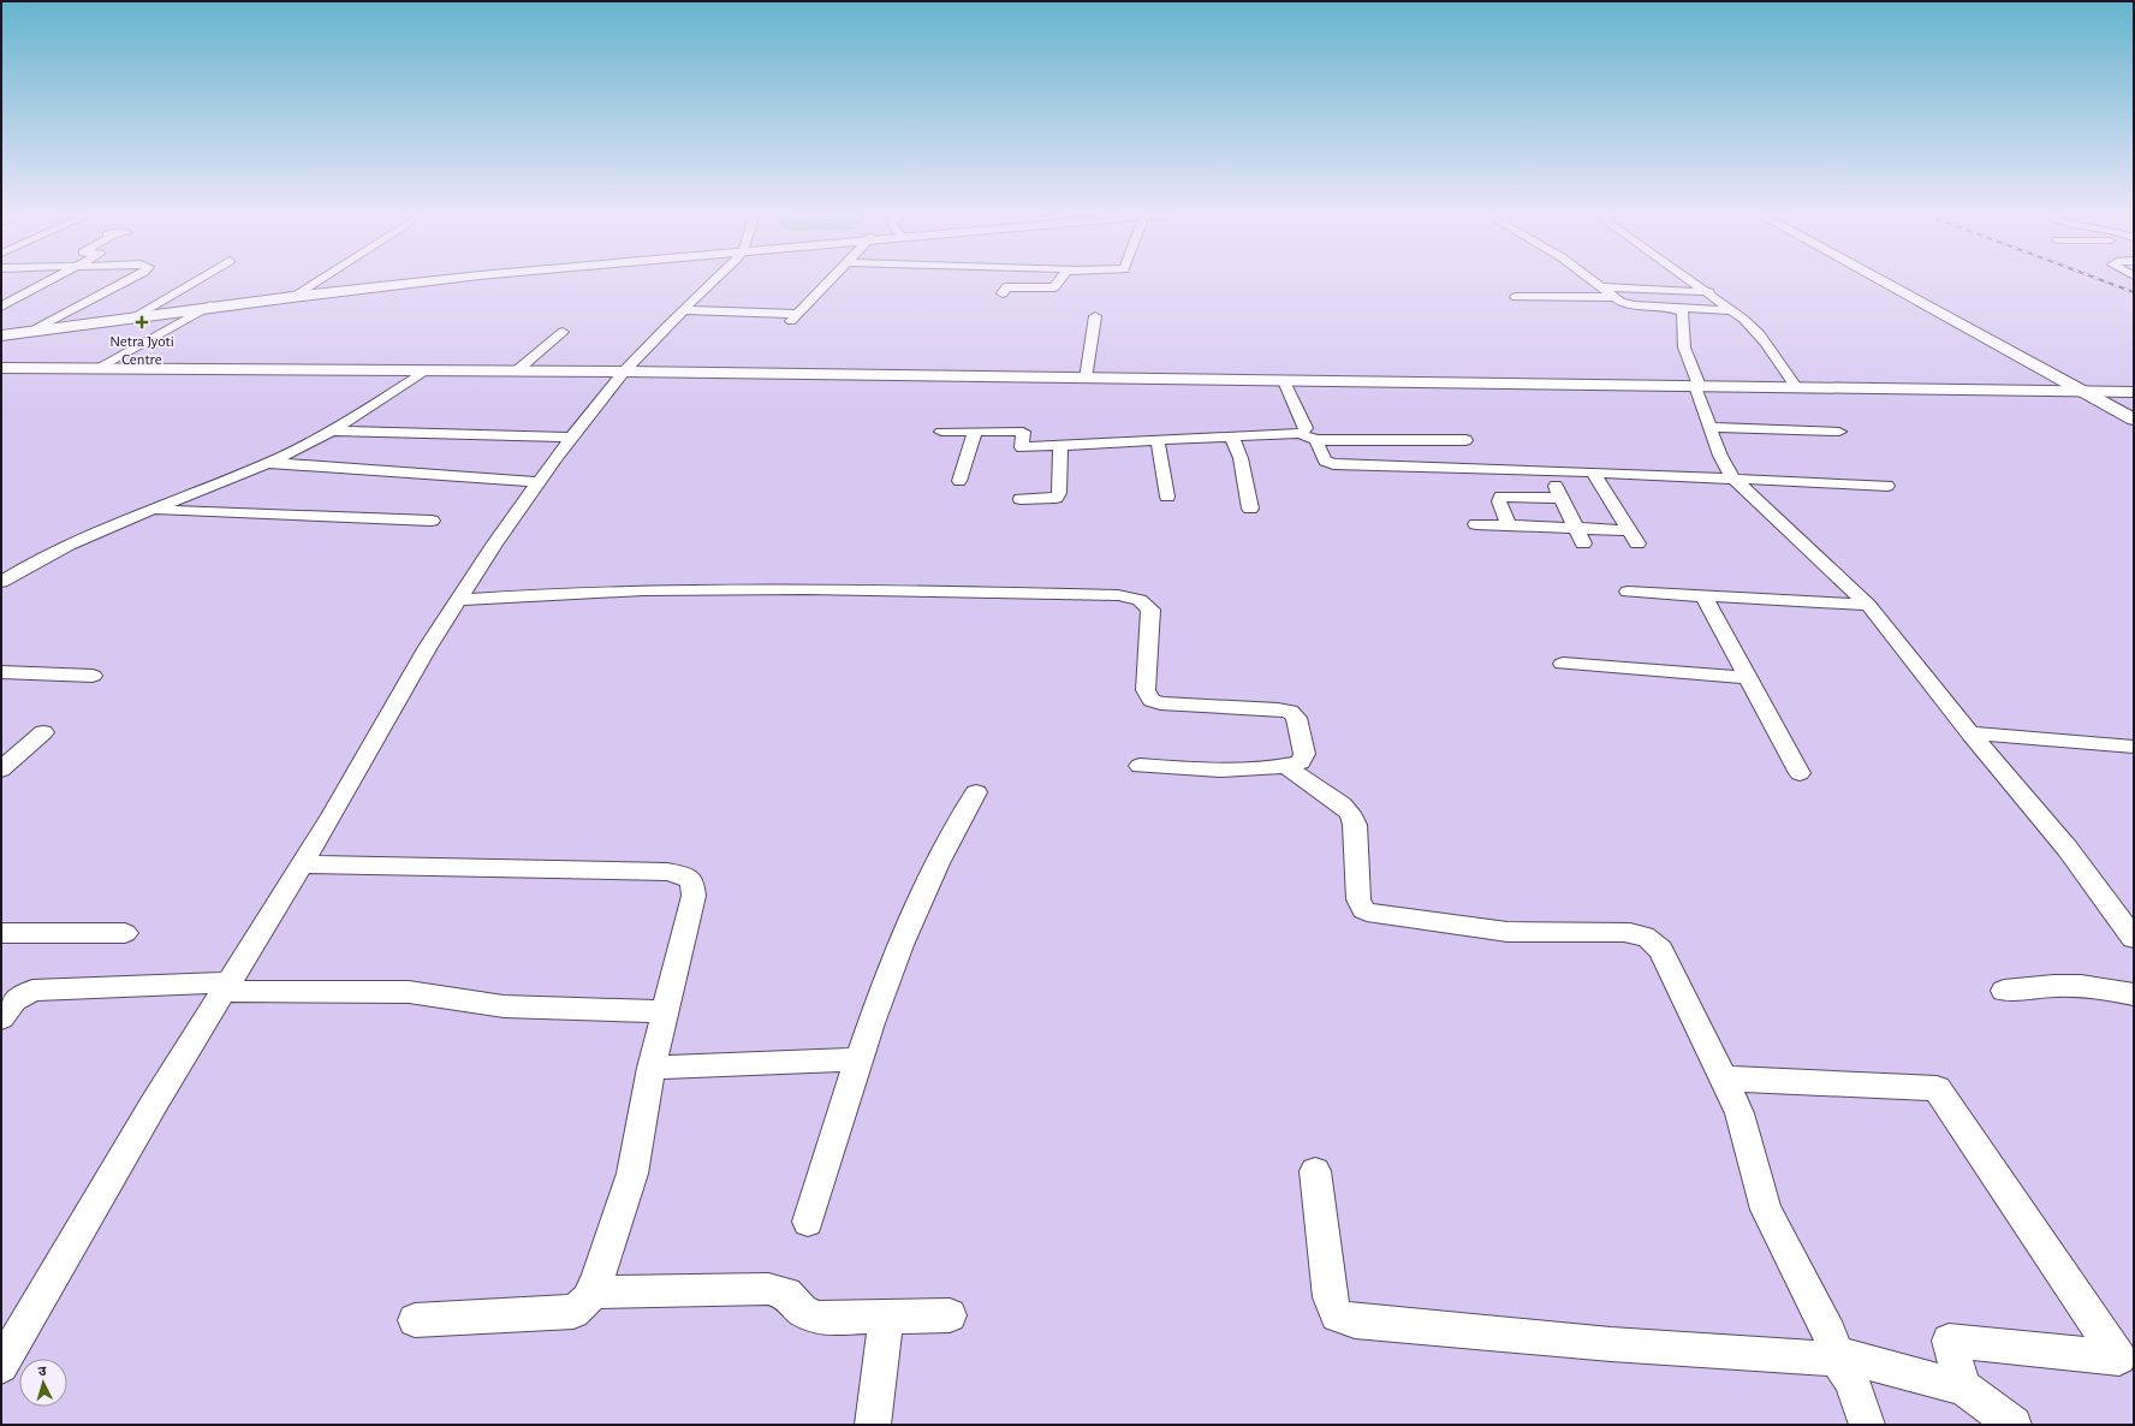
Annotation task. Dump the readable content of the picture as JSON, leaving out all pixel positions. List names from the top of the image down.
{
  "places": {
    "health": ["Netra Jyoti Centre"]
  },
  "north": "top"
}
